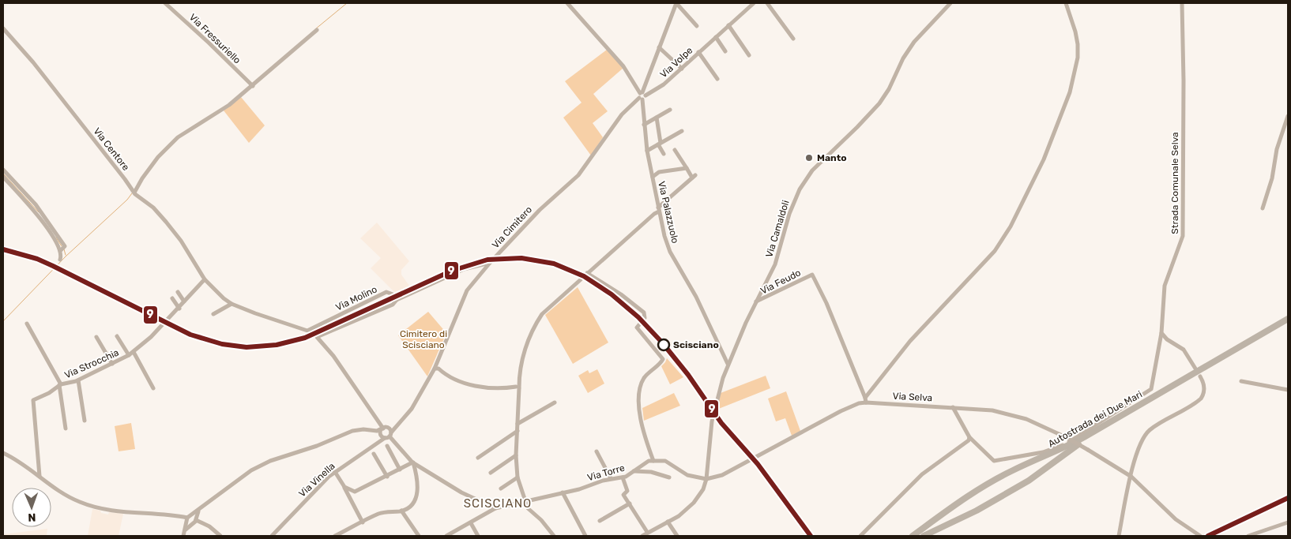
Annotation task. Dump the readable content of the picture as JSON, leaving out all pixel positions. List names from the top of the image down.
{
  "streets": {
    "highway": ["Autostrada dei Due Mari"],
    "street": [
      "Via Fressuriello",
      "Via Volpe",
      "Via Centore",
      "Strada Comunale Selva",
      "Via Palazzuolo",
      "Via Cimitero",
      "Via Camaldoli",
      "Via Feudo",
      "Via Molino",
      "Via Strocchia",
      "Via Selva",
      "Via Torre",
      "Via Vinella"
    ]
  },
  "crossings": [
    ["Via Volpe", "Via Palazzuolo"],
    ["Via Volpe", "Via Cimitero"],
    ["Via Centore", "Via Molino"],
    ["Via Centore", "Via Strocchia"],
    ["Via Palazzuolo", "Via Cimitero"],
    ["Via Palazzuolo", "Via Camaldoli"],
    ["Via Cimitero", "Via Vinella"],
    ["Via Camaldoli", "Via Feudo"],
    ["Via Camaldoli", "Via Selva"],
    ["Via Feudo", "Via Selva"],
    ["Via Molino", "Via Strocchia"]
  ],
  "districts": ["SCISCIANO"],
  "parks": ["Cimitero di Scisciano"],
  "places": ["Manto", "Scisciano"],
  "lines": ["transit line 9"],
  "north": "bottom"
}
